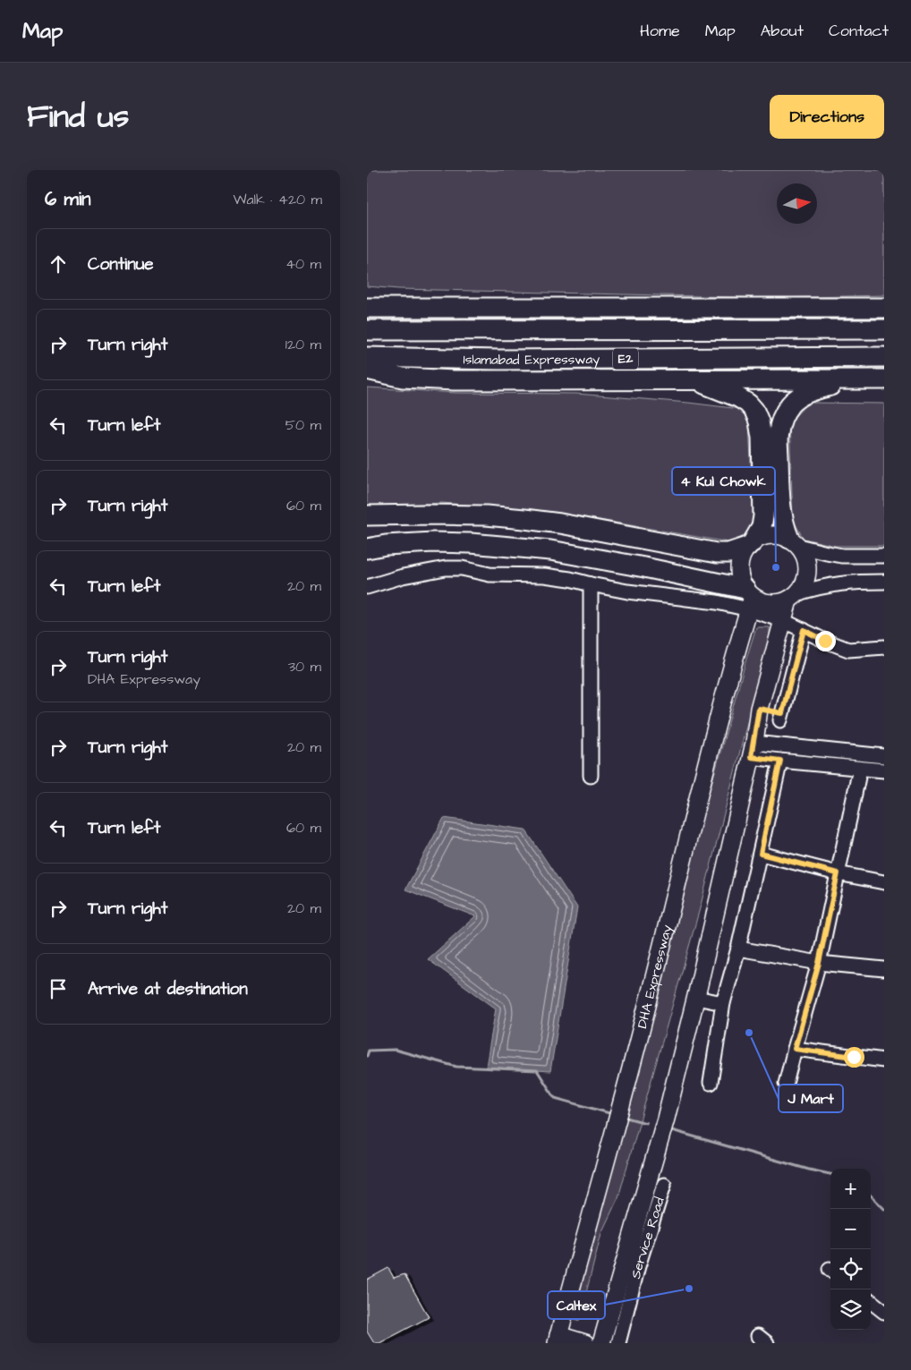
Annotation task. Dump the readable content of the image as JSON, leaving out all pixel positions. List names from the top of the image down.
{
  "streets": {
    "highway": ["Islamabad Expressway", "E2"],
    "main road": ["DHA Expressway"],
    "street": ["Service Road"]
  },
  "places": ["4 Kul Chowk", "J Mart", "Caltex"],
  "north": "right",
  "page": {
    "header": "Map",
    "nav": [
      "Home",
      "Map",
      "About",
      "Contact"
    ],
    "title": "Find us",
    "buttons": "Directions",
    "heading": ["6 min", "Walk · 420 m"],
    "list": [
      ["Continue", "40 m"],
      ["Turn right", "120 m"],
      ["Turn left", "50 m"],
      ["Turn right", "60 m"],
      ["Turn left", "20 m"],
      ["Turn right", "DHA Expressway", "30 m"],
      ["Turn right", "20 m"],
      ["Turn left", "60 m"],
      ["Turn right", "20 m"],
      "Arrive at destination"
    ],
    "map_buttons": ["+", "−"]
  }
}
